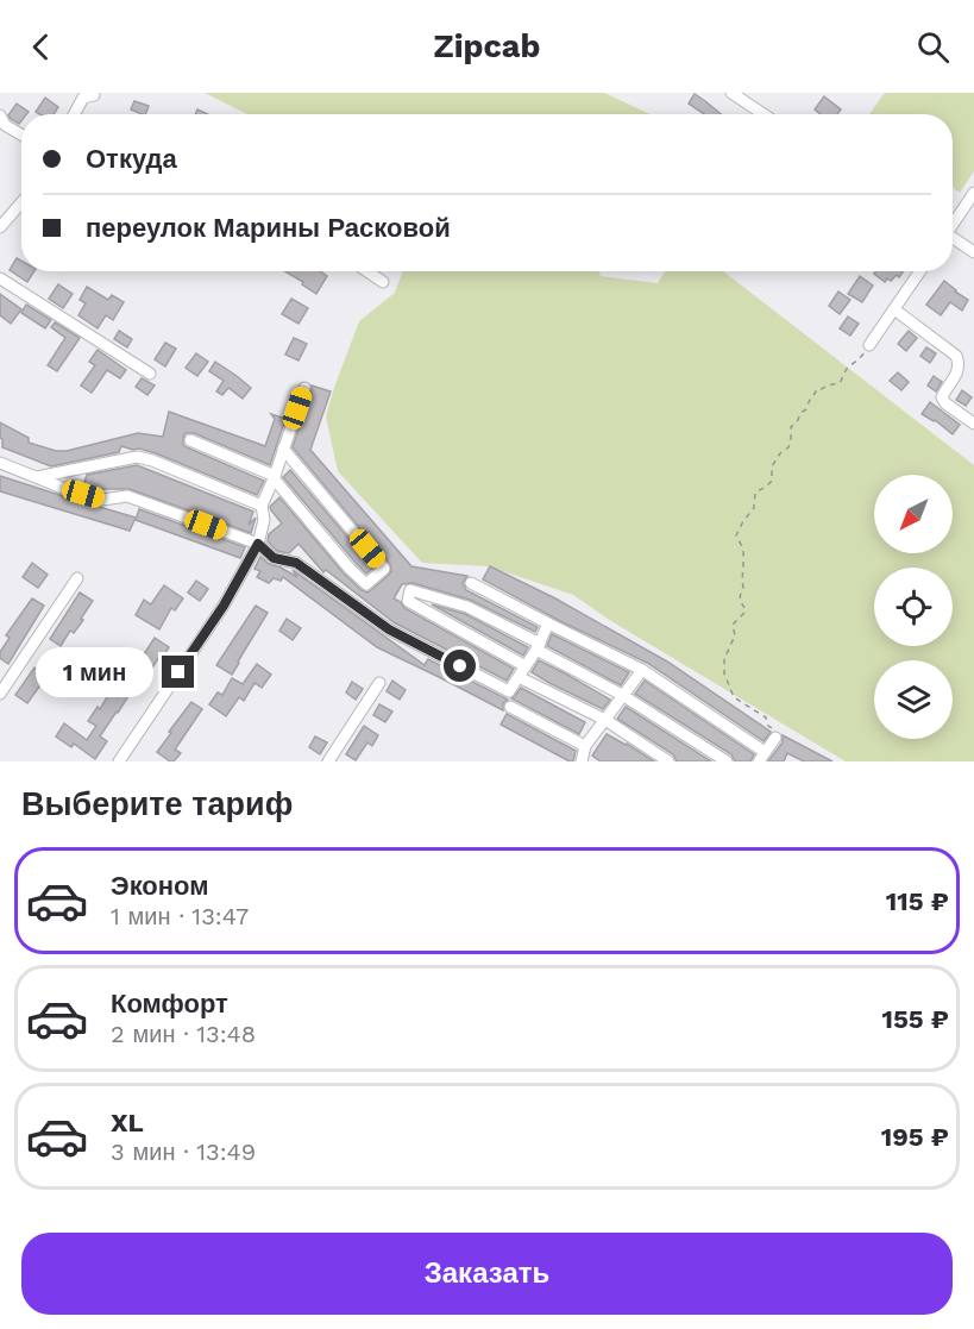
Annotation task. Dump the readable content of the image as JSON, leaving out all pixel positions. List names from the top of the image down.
{
  "north": "bottom left",
  "page": {
    "header": "Zipcab",
    "banner": ["Откуда", "переулок Марины Расковой"],
    "bubble": "1 мин",
    "heading": "Выберите тариф",
    "list": [
      {
        "name": "Эконом",
        "note": "1 мин · 13:47",
        "value": "115 ₽"
      },
      {
        "name": "Комфорт",
        "note": "2 мин · 13:48",
        "value": "155 ₽"
      },
      {
        "name": "XL",
        "note": "3 мин · 13:49",
        "value": "195 ₽"
      }
    ],
    "buttons": "Заказать"
  }
}
